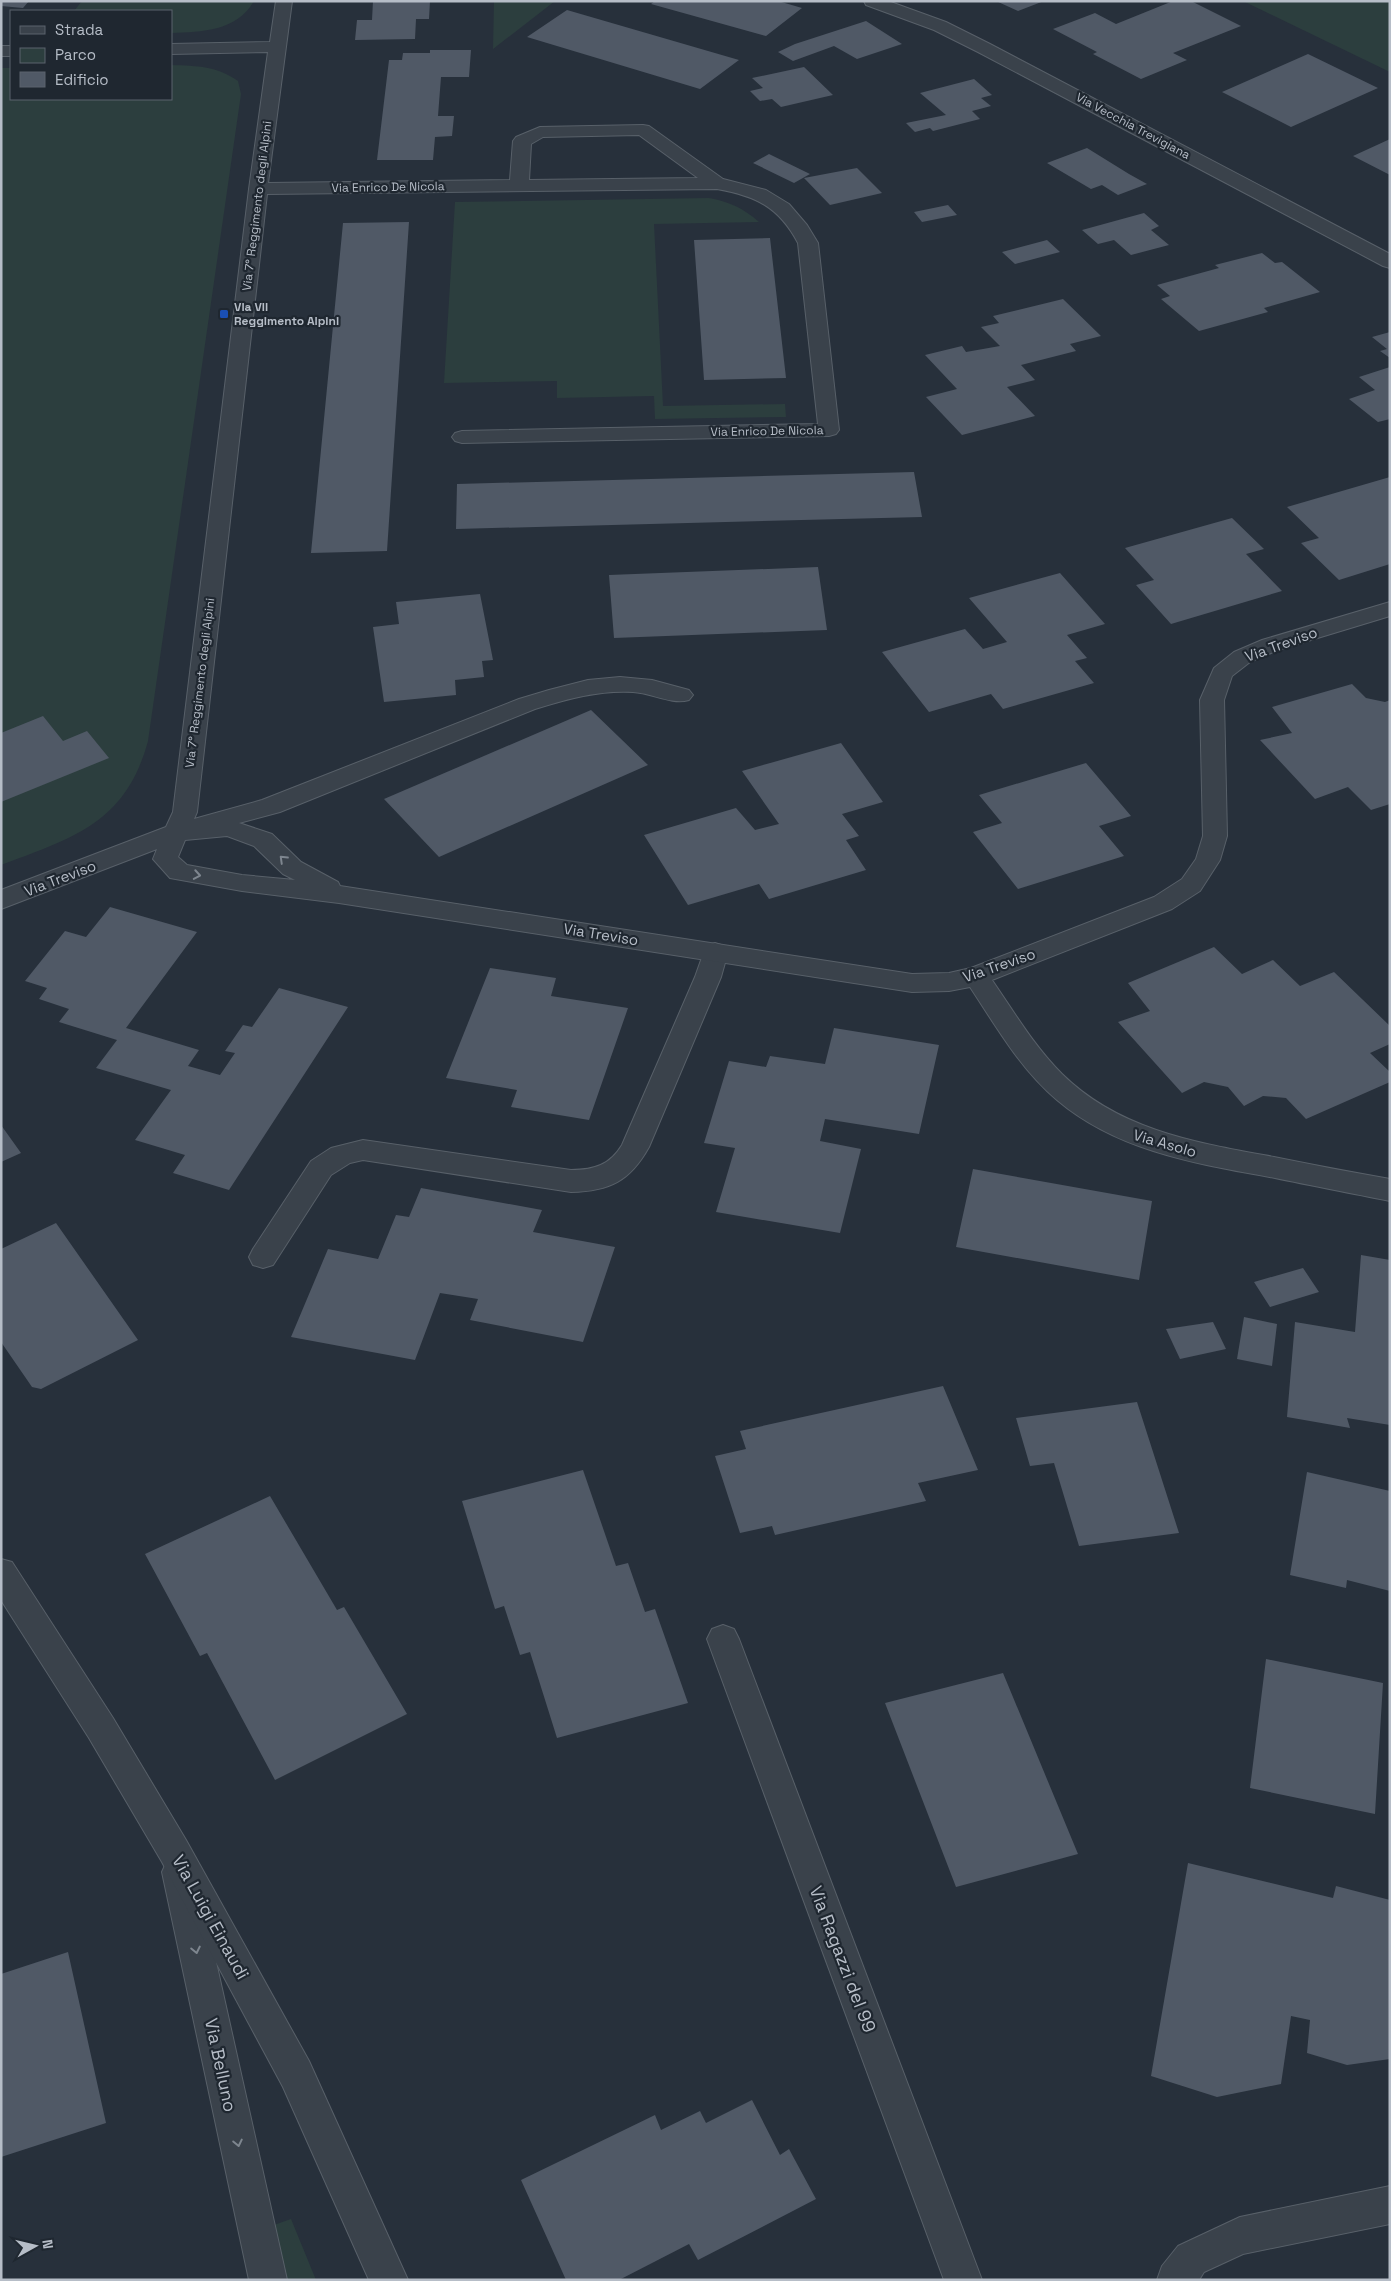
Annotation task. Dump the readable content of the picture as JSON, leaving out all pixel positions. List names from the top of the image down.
{
  "streets": {
    "street": [
      "Via Vecchia Trevigiana",
      "Via Enrico De Nicola",
      "Via 7° Reggimento degli Alpini",
      "Via Treviso",
      "Via Asolo",
      "Via Luigi Einaudi",
      "Via Ragazzi del 99",
      "Via Belluno"
    ]
  },
  "crossings": [
    ["Via Enrico De Nicola", "Via 7° Reggimento degli Alpini"],
    ["Via 7° Reggimento degli Alpini", "Via Treviso"],
    ["Via Treviso", "Via Asolo"],
    ["Via Luigi Einaudi", "Via Belluno"]
  ],
  "one_way": ["Via Belluno"],
  "places": {
    "transit": ["Via VII Reggimento Alpini"]
  },
  "legend": ["Strada", "Parco", "Edificio"],
  "north": "right"
}
